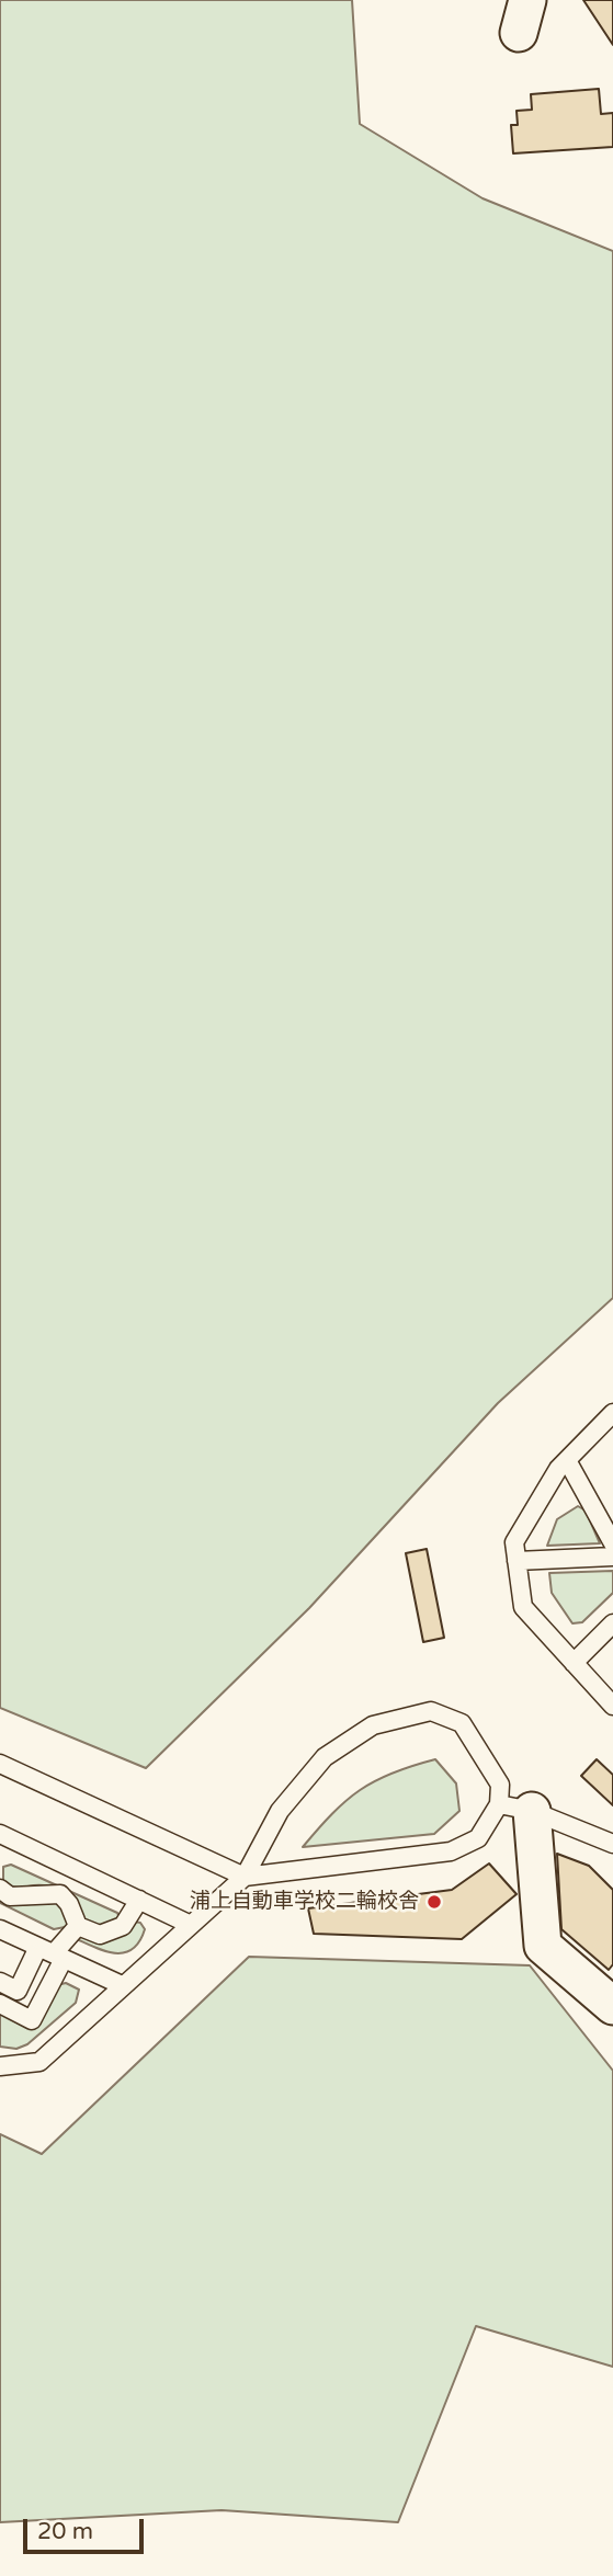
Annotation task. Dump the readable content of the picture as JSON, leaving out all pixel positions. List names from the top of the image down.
{
  "places": ["浦上自動車学校二輪校舎"],
  "scale_bar": "20 m"
}
